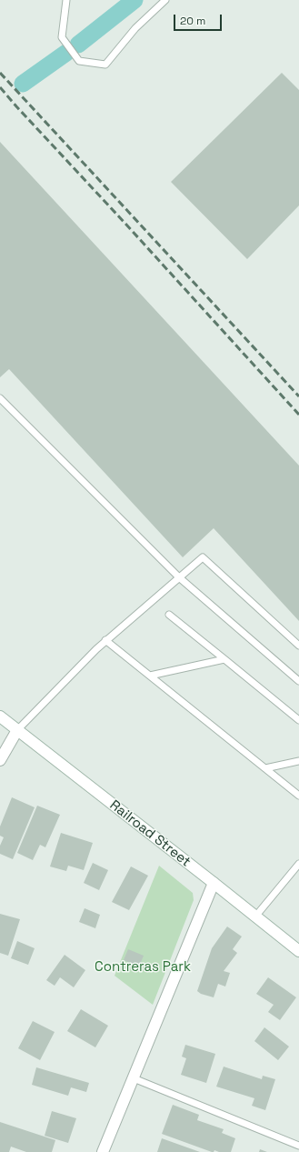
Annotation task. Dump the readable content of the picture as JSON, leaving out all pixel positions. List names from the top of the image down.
{
  "streets": {
    "main road": ["Railroad Street"]
  },
  "parks": ["Contreras Park"],
  "scale_bar": "20 m"
}
